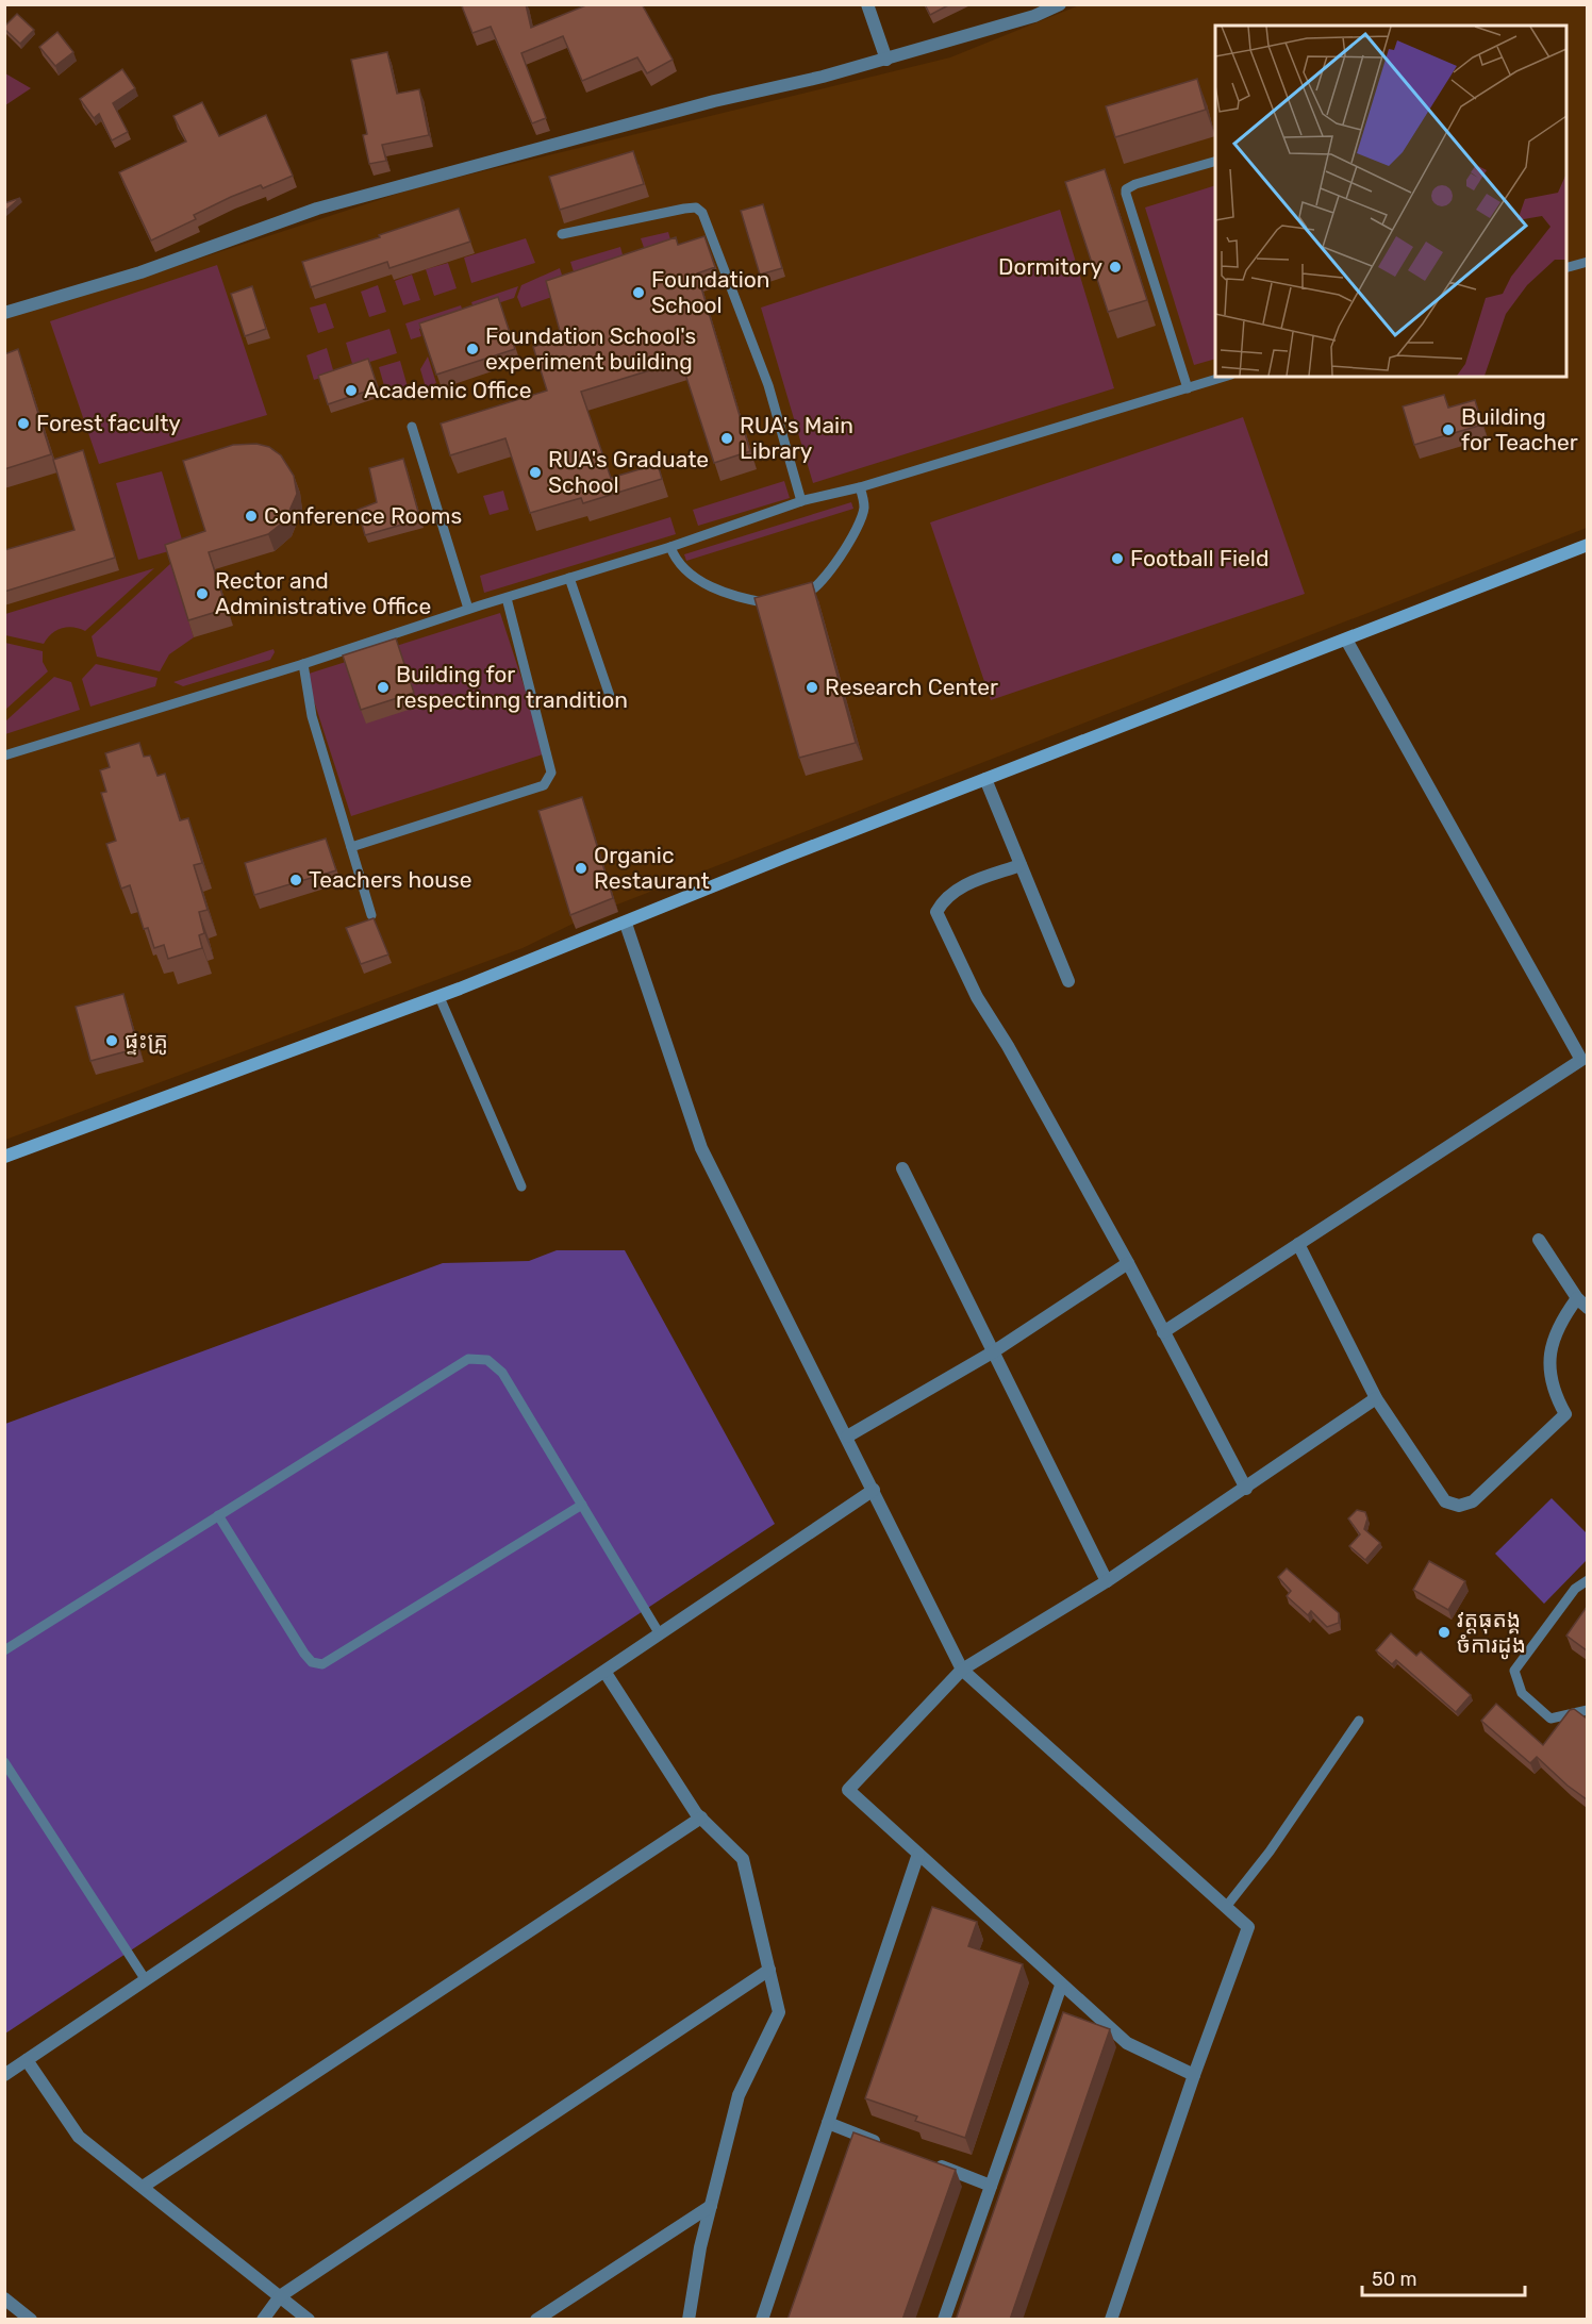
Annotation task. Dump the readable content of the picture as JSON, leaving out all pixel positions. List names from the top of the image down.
{
  "places": [
    "Dormitory",
    "Foundation School",
    "Foundation School's experiment building",
    "Academic Office",
    "Forest faculty",
    "Building for Teacher",
    "RUA's Main Library",
    "RUA's Graduate School",
    "Conference Rooms",
    "Football Field",
    "Rector and Administrative Office",
    "Building for respectinng trandition",
    "Research Center",
    "Organic Restaurant",
    "Teachers house",
    "ផ្ទះគ្រូ",
    "វត្តធុតង្គ ចំការដូង"
  ],
  "scale_bar": "50 m"
}
